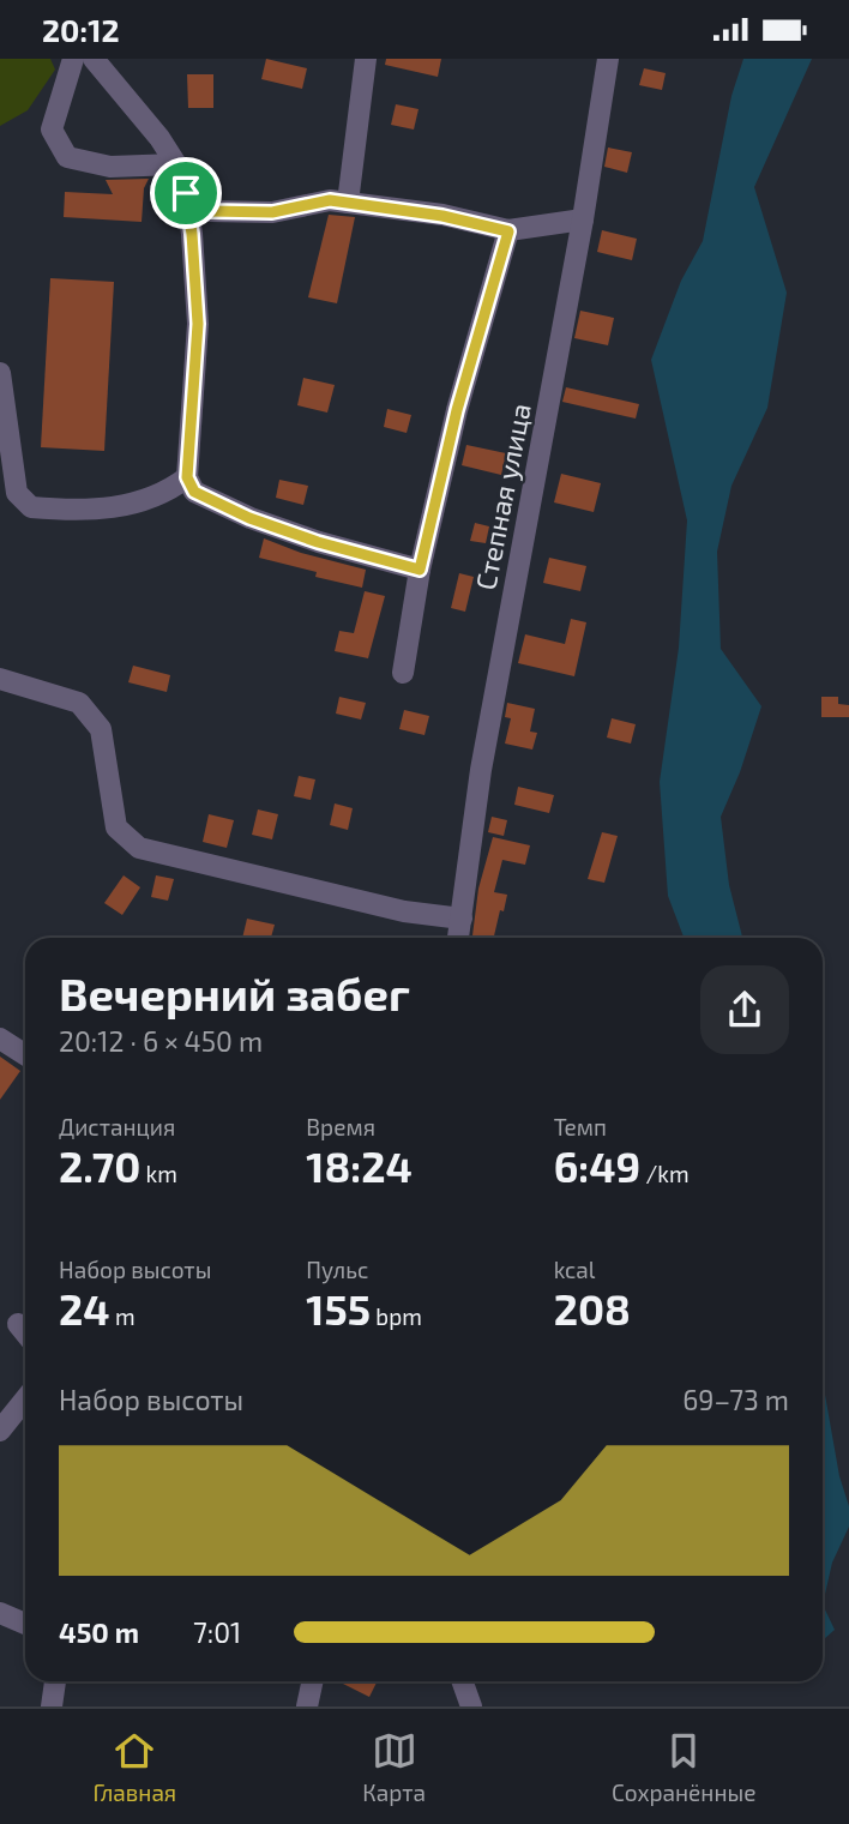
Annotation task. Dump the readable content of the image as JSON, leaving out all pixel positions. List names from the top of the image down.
{
  "streets": {
    "street": ["Степная улица"]
  },
  "page": {
    "status": "20:12",
    "heading": ["Вечерний забег", "20:12 · 6 × 450 m"],
    "stats": [
      ["Дистанция", "2.70 km"],
      ["Время", "18:24"],
      ["Темп", "6:49 /km"],
      ["Набор высоты", "24 m"],
      ["Пульс", "155 bpm"],
      ["kcal", "208"]
    ],
    "chart": ["Набор высоты", "69–73 m"],
    "list": [
      {
        "name": "450 m",
        "note": "7:01"
      }
    ],
    "tabs": ["Главная", "Карта", "Сохранённые"]
  }
}
